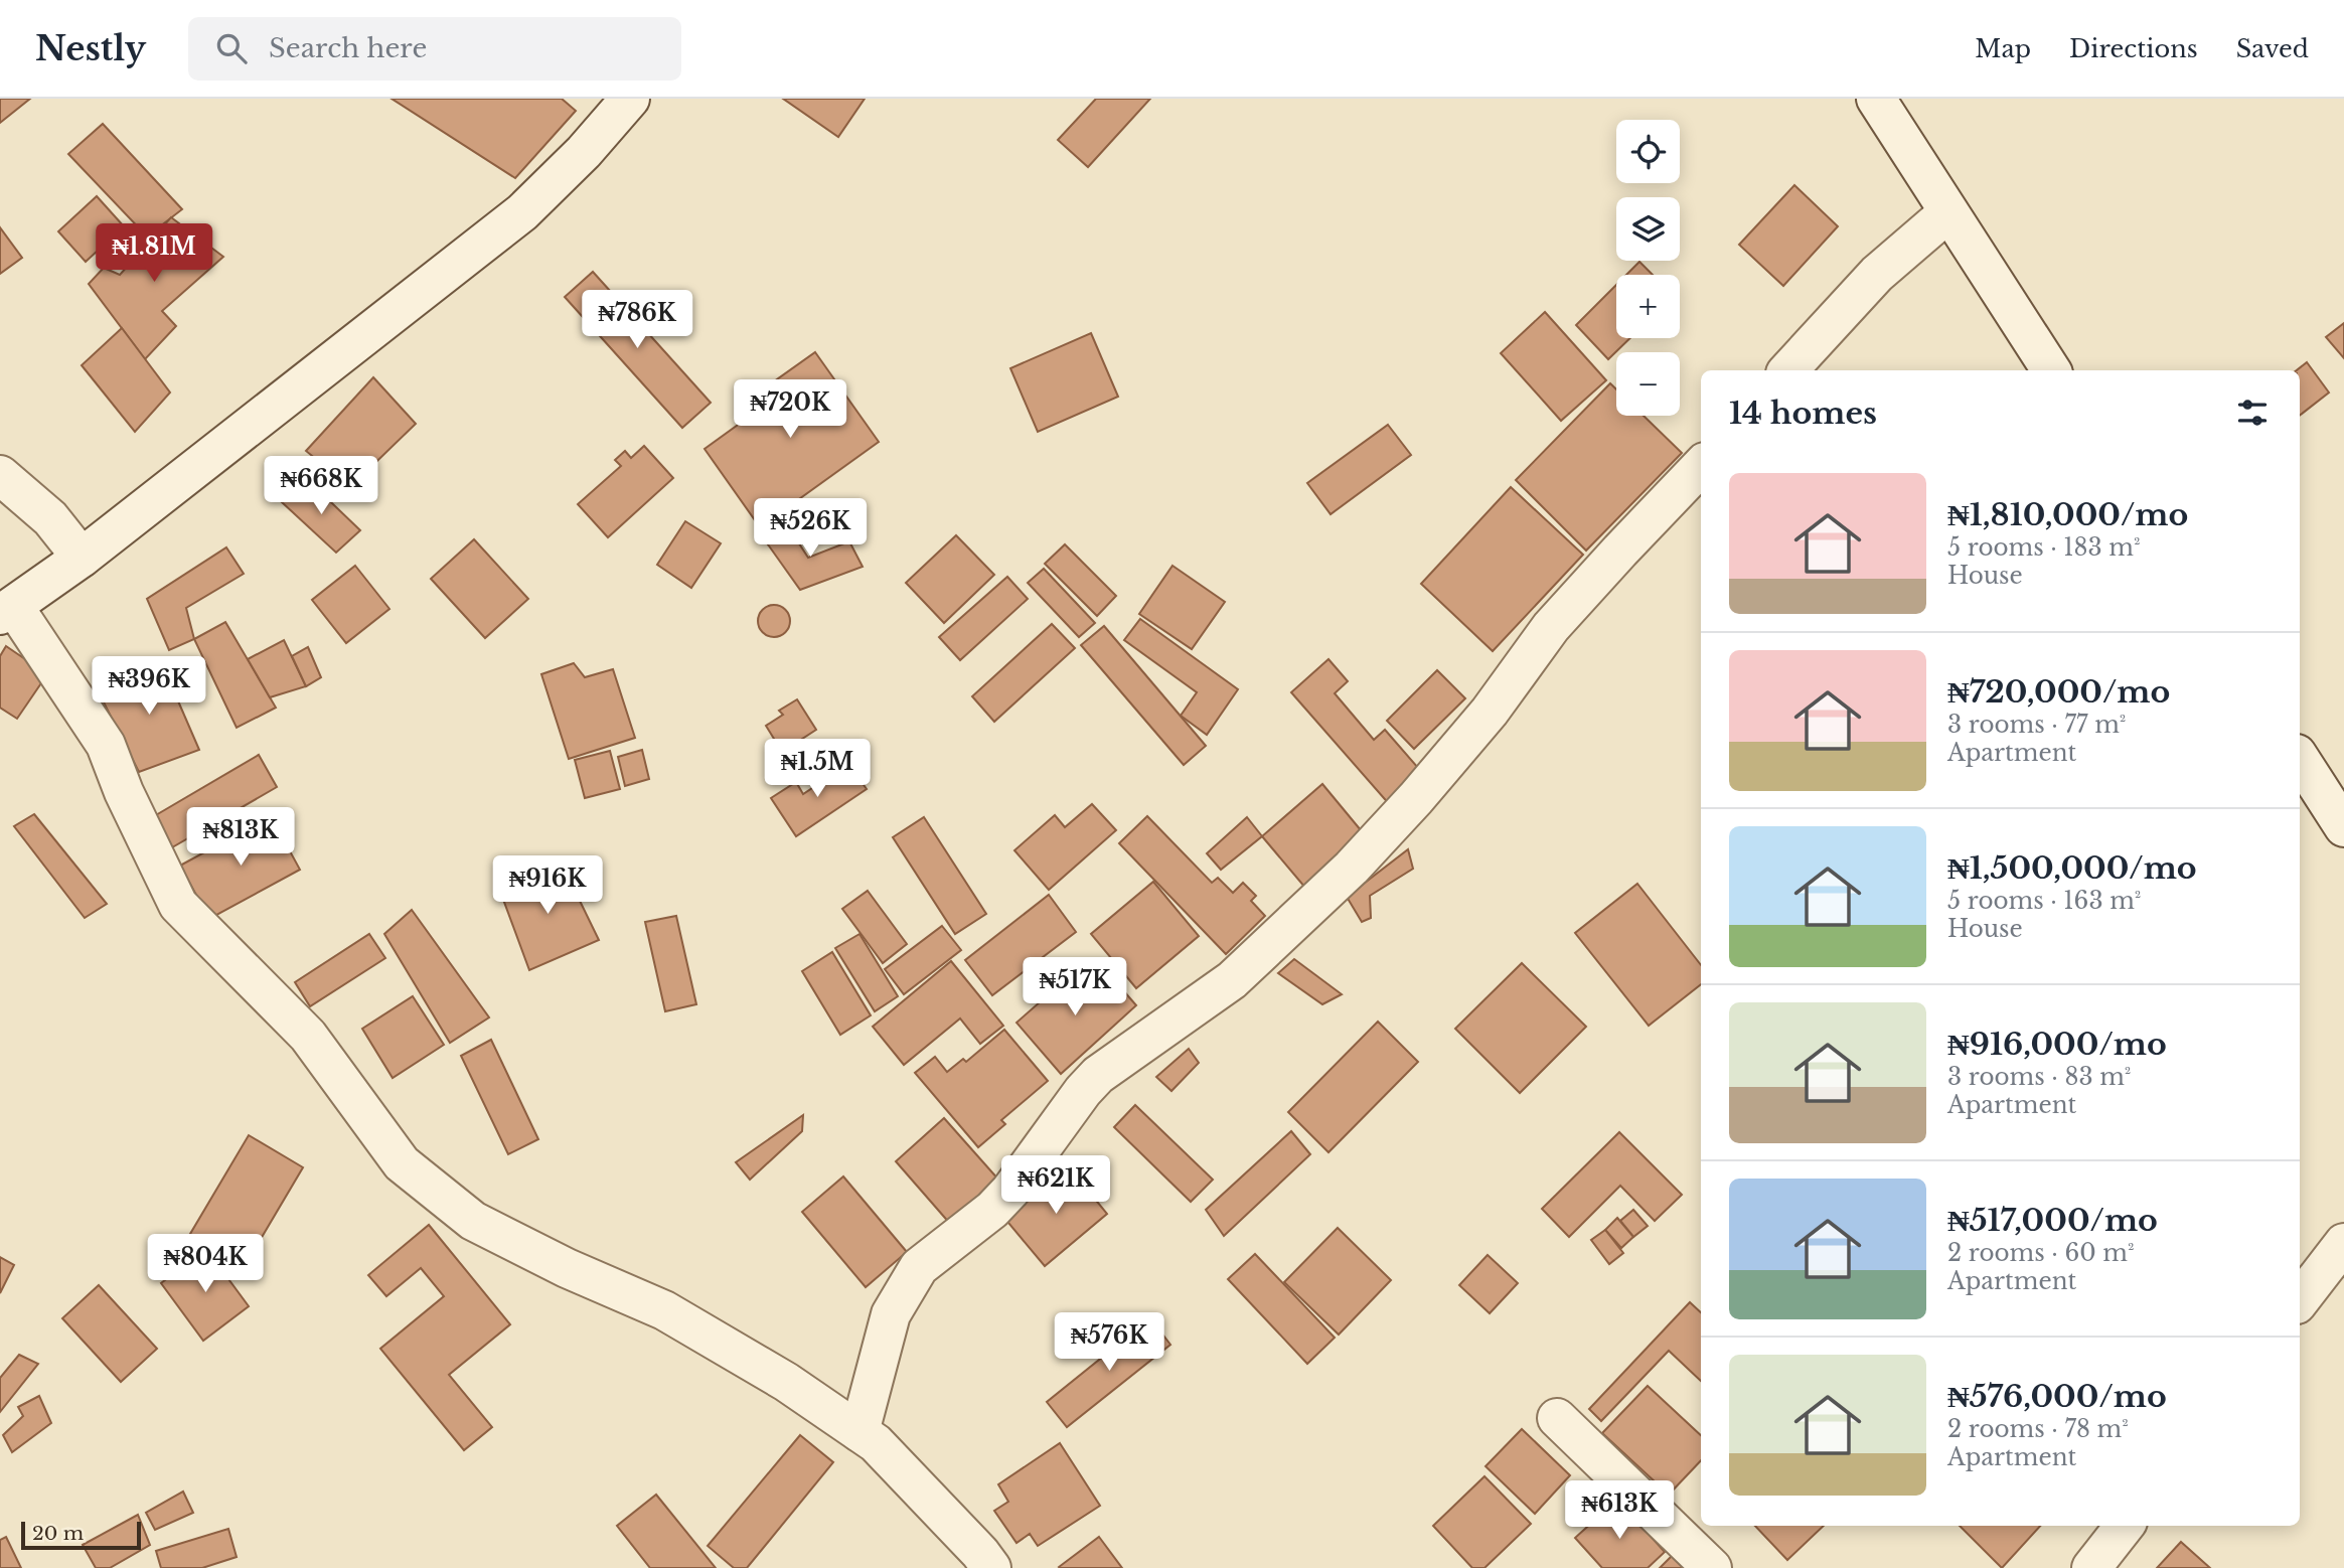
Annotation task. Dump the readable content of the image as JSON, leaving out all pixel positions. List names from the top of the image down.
{
  "scale_bar": "20 m",
  "page": {
    "header": "Nestly",
    "search": "Search here",
    "nav": ["Map", "Directions", "Saved"],
    "map_buttons": ["+", "−"],
    "price": [
      "₦1.81M",
      "₦786K",
      "₦720K",
      "₦668K",
      "₦526K",
      "₦396K",
      "₦1.5M",
      "₦813K",
      "₦916K",
      "₦517K",
      "₦621K",
      "₦804K",
      "₦576K",
      "₦613K"
    ],
    "heading": "14 homes",
    "list": [
      {
        "name": "₦1,810,000/mo",
        "note": "5 rooms · 183 m² · House"
      },
      {
        "name": "₦720,000/mo",
        "note": "3 rooms · 77 m² · Apartment"
      },
      {
        "name": "₦1,500,000/mo",
        "note": "5 rooms · 163 m² · House"
      },
      {
        "name": "₦916,000/mo",
        "note": "3 rooms · 83 m² · Apartment"
      },
      {
        "name": "₦517,000/mo",
        "note": "2 rooms · 60 m² · Apartment"
      },
      {
        "name": "₦576,000/mo",
        "note": "2 rooms · 78 m² · Apartment"
      }
    ],
    "scale": "20 m"
  }
}
